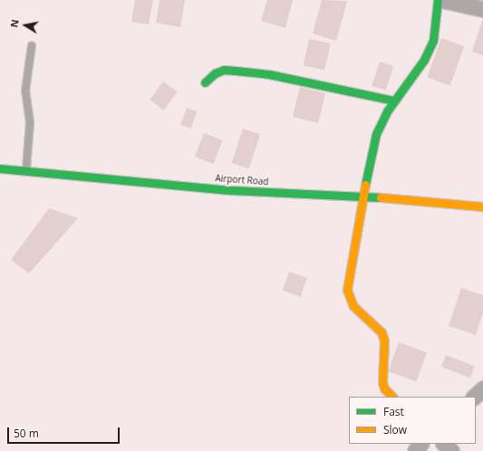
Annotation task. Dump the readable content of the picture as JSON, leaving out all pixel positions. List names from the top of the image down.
{
  "streets": {
    "street": ["Airport Road"]
  },
  "legend": ["Fast", "Slow"],
  "scale_bar": "50 m",
  "north": "left"
}
